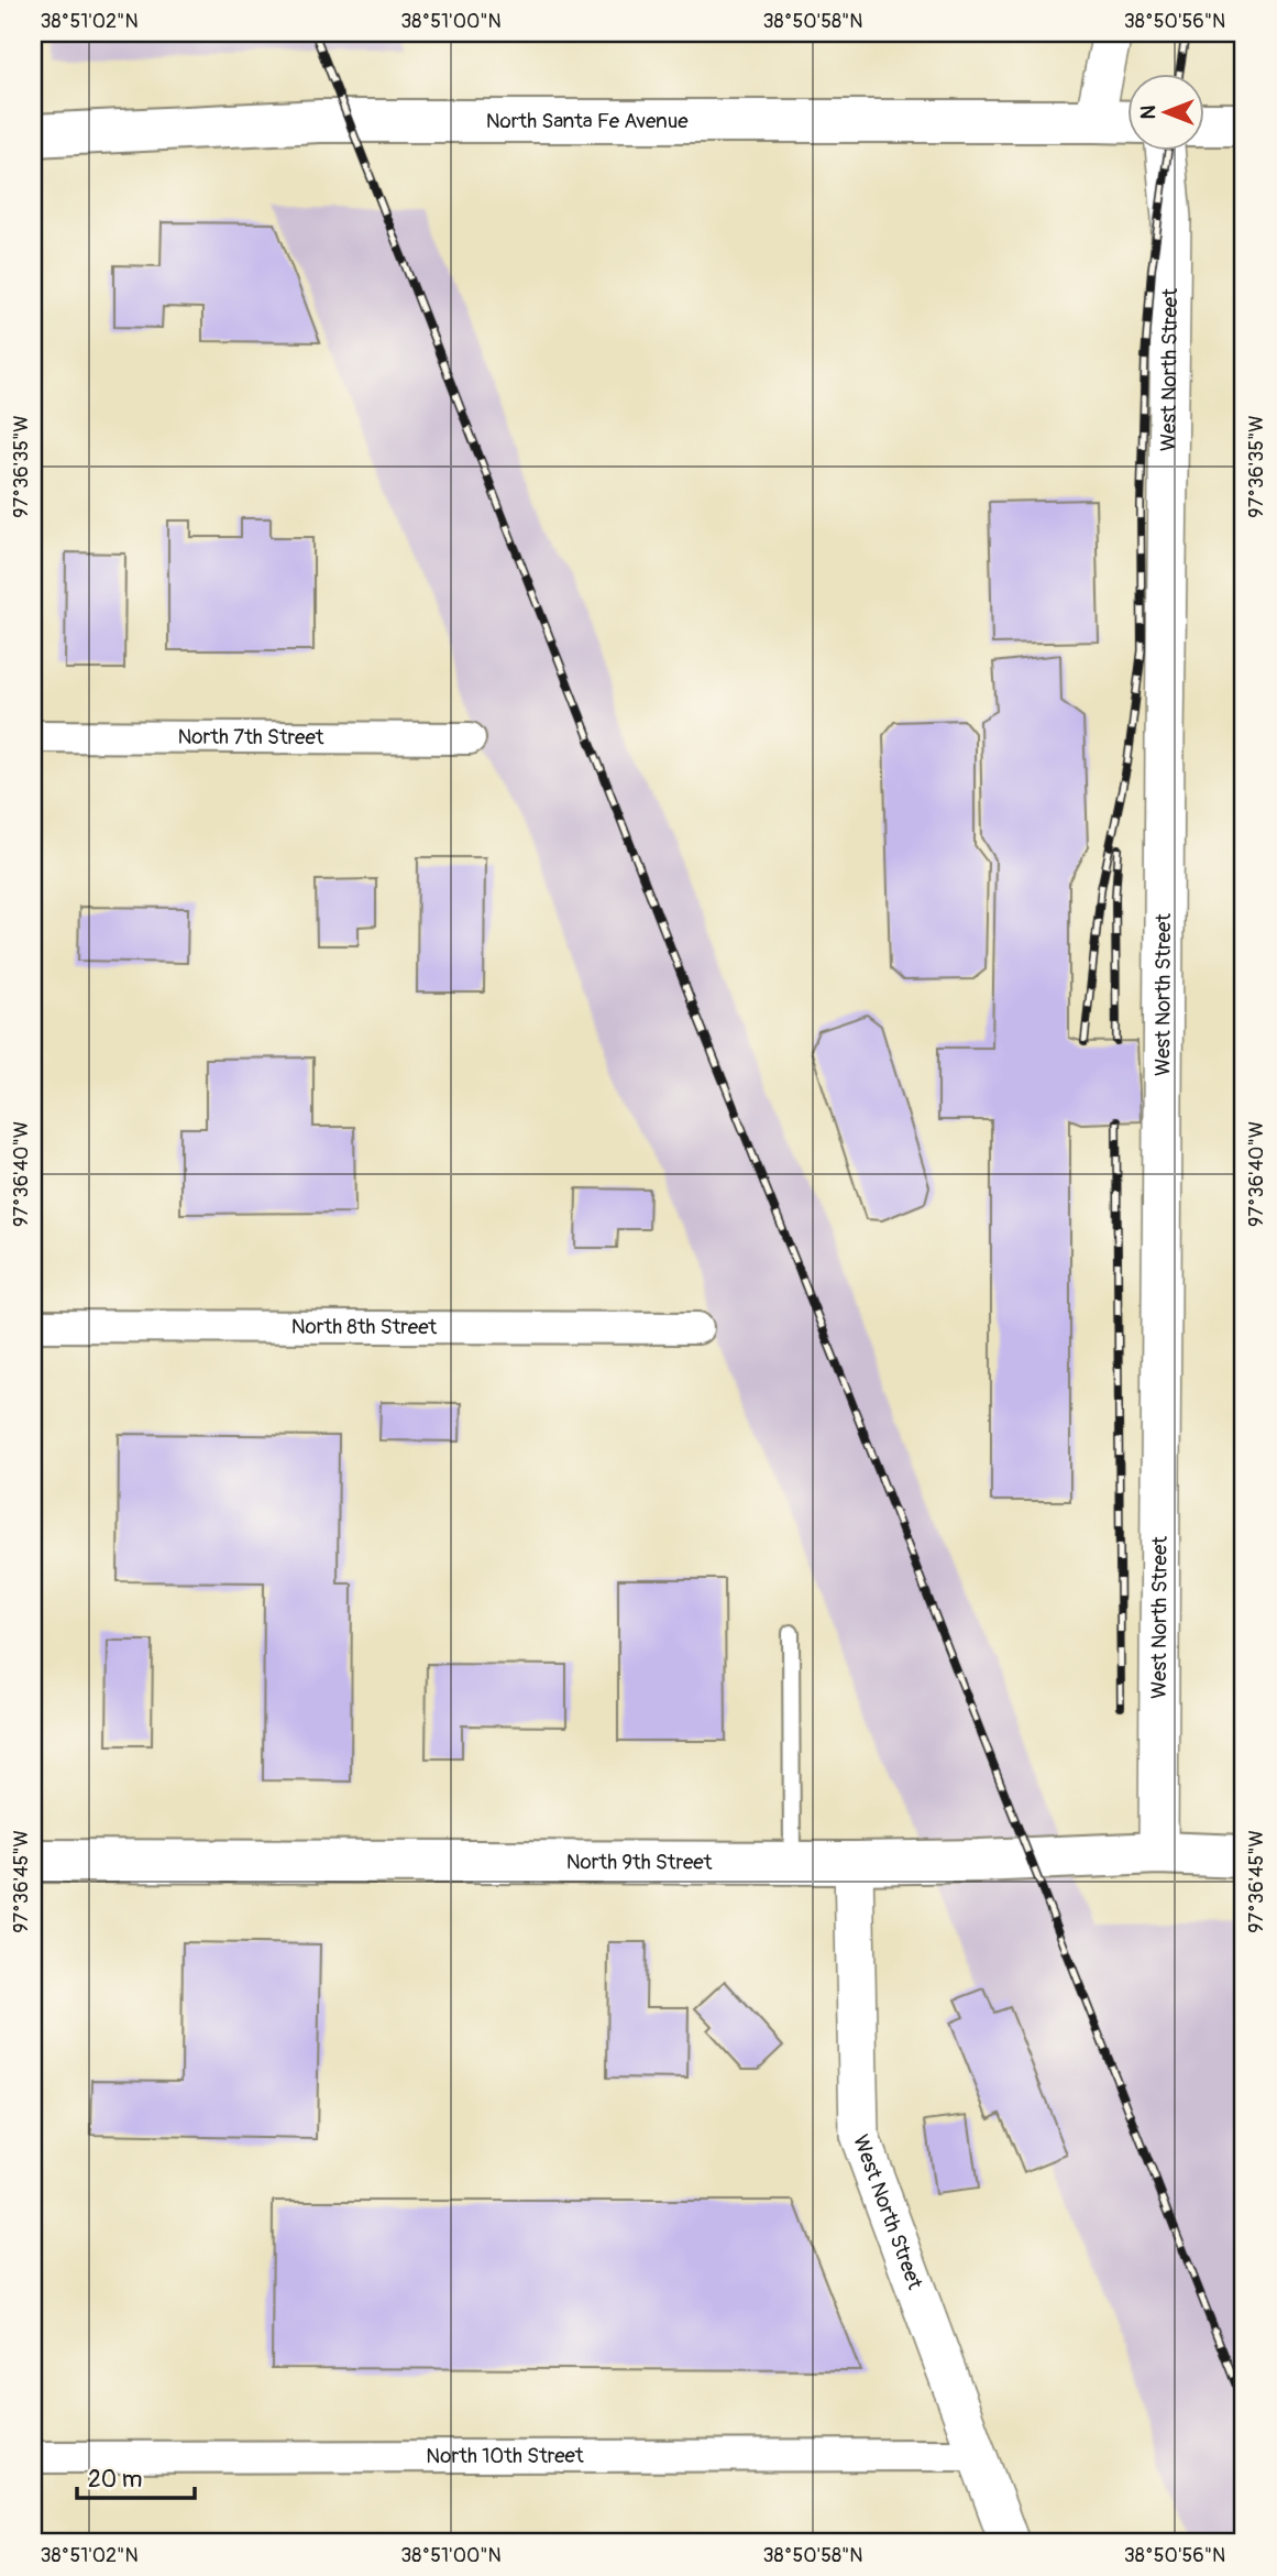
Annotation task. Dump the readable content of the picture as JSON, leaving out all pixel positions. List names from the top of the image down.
{
  "streets": {
    "main road": ["North Santa Fe Avenue", "North 9th Street"],
    "street": [
      "West North Street",
      "North 7th Street",
      "North 8th Street",
      "North 10th Street"
    ]
  },
  "crossings": [
    ["West North Street", "North 9th Street"],
    ["West North Street", "North 10th Street"]
  ],
  "scale_bar": "20 m",
  "north": "left",
  "coordinates": [
    "38°51'02\"N",
    "38°51'00\"N",
    "38°50'58\"N",
    "38°50'56\"N",
    "97°36'35\"W",
    "97°36'40\"W",
    "97°36'45\"W"
  ]
}
